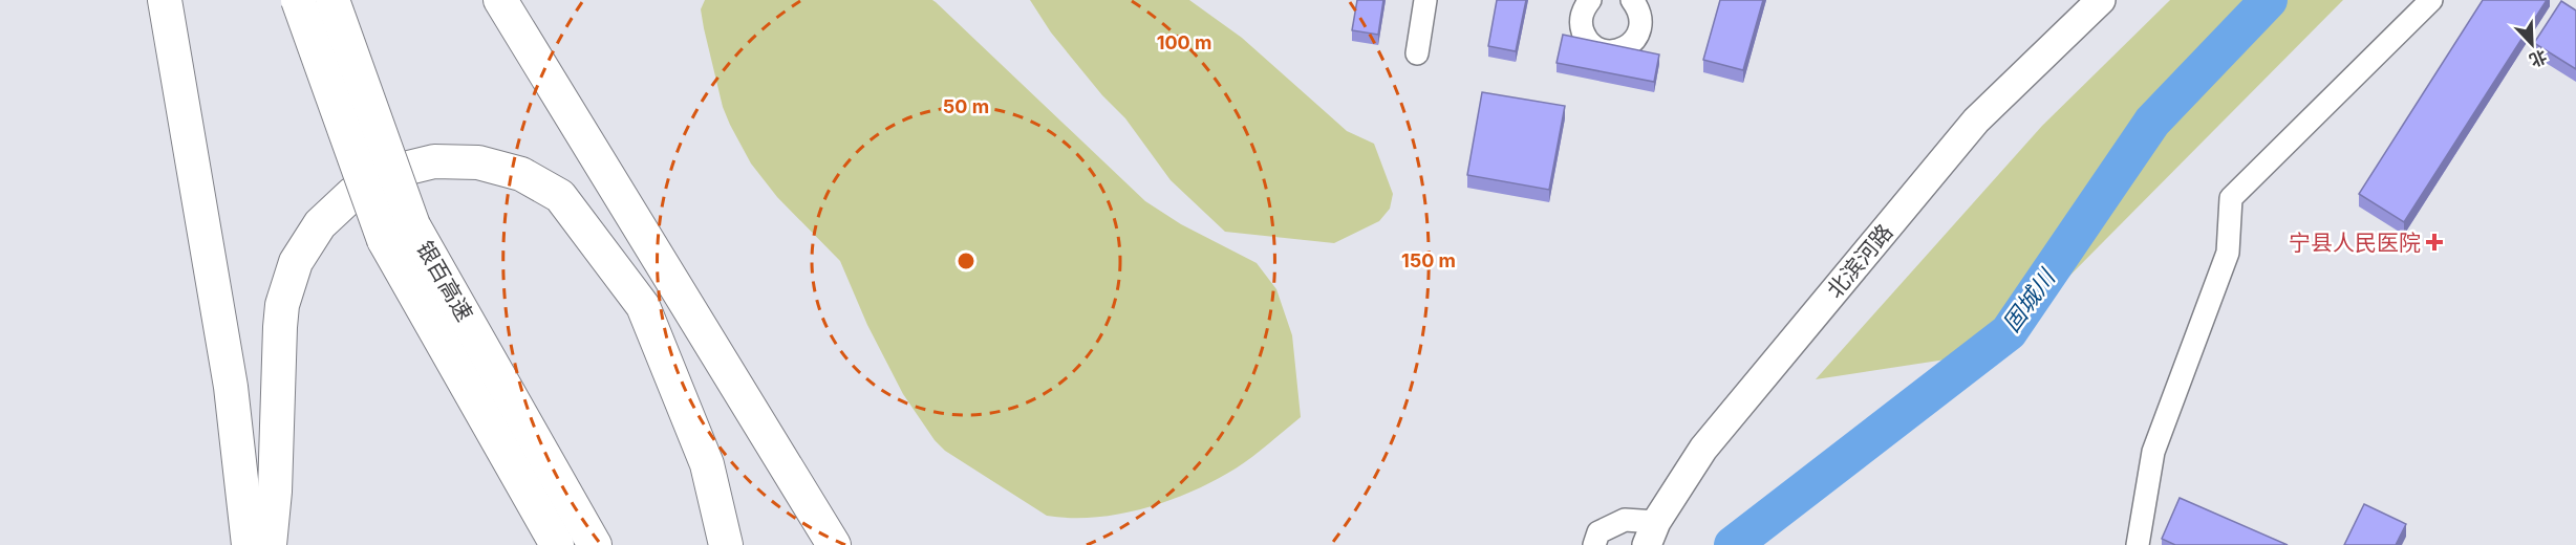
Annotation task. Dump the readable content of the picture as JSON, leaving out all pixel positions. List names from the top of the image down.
{
  "streets": {
    "highway": ["银百高速"],
    "main road": ["北滨河路"]
  },
  "water": ["固城川"],
  "places": {
    "health": ["宁县人民医院"]
  },
  "north": "bottom right",
  "rings": ["100 m", "50 m", "150 m"]
}
